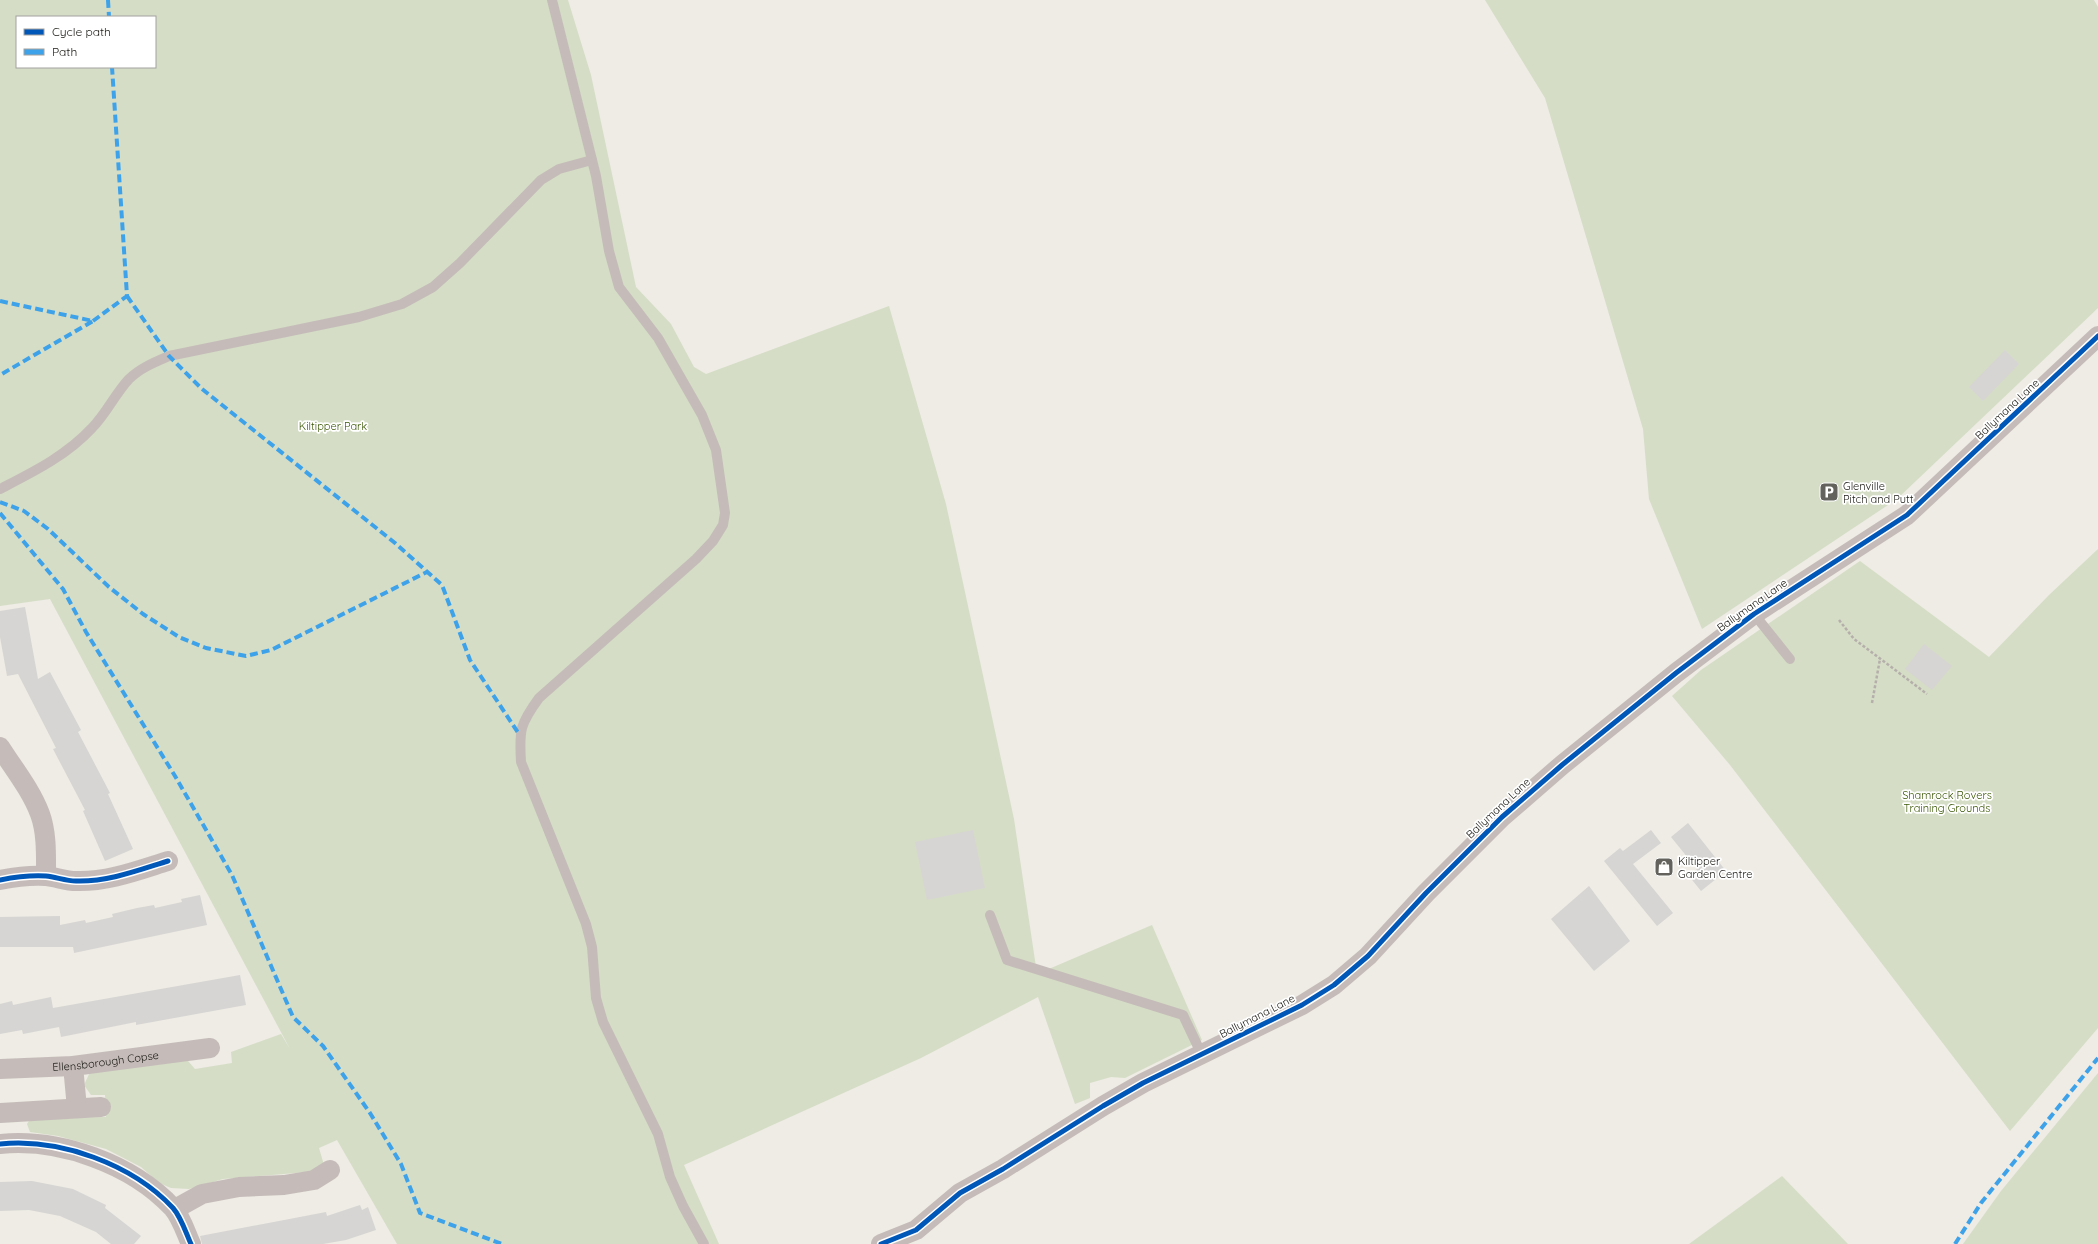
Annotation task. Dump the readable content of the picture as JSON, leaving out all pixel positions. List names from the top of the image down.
{
  "streets": {
    "street": ["Ballymana Lane", "Ellensborough Copse"]
  },
  "parks": ["Kiltipper Park", "Shamrock Rovers Training Grounds"],
  "places": {
    "parking": ["Glenville Pitch and Putt"],
    "shop": ["Kiltipper Garden Centre"]
  },
  "legend": ["Cycle path", "Path"]
}
